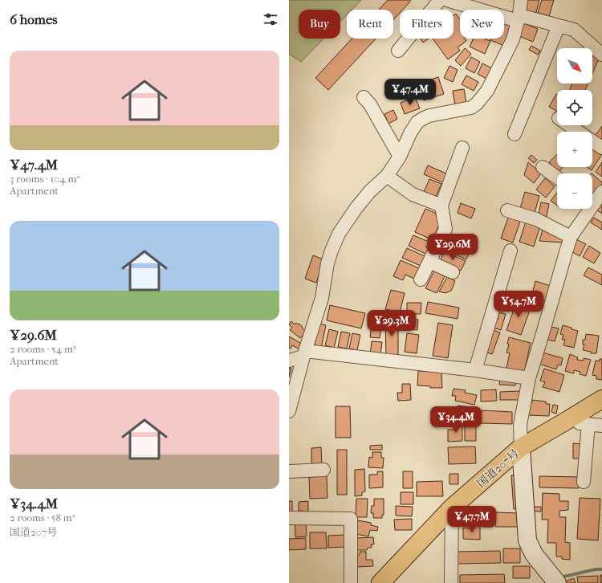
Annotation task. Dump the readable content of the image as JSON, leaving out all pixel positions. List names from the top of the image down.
{
  "streets": {
    "highway": ["国道207号"]
  },
  "north": "bottom right",
  "page": {
    "heading": "6 homes",
    "chip": [
      "Buy",
      "Rent",
      "Filters",
      "New"
    ],
    "list": [
      {
        "name": "¥47.4M",
        "note": "3 rooms · 104 m² · Apartment"
      },
      {
        "name": "¥29.6M",
        "note": "2 rooms · 54 m² · Apartment"
      },
      {
        "name": "¥34.4M",
        "note": "2 rooms · 58 m² · 国道207号"
      }
    ],
    "map_buttons": ["+", "−"],
    "price": [
      "¥47.4M",
      "¥29.6M",
      "¥54.7M",
      "¥29.3M",
      "¥34.4M",
      "¥47.7M"
    ]
  }
}
